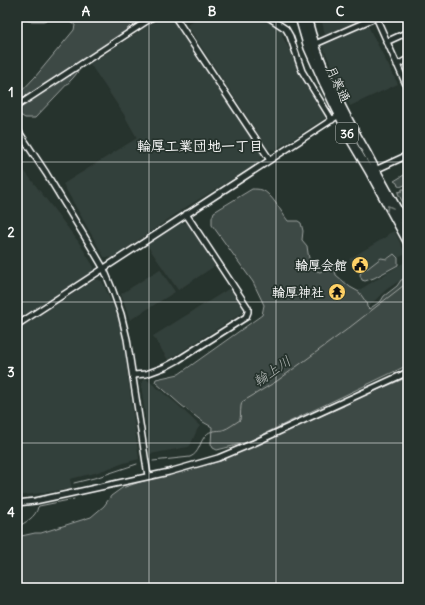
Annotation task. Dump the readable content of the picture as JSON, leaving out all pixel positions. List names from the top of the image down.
{
  "streets": {
    "highway": ["月寒通", "36"]
  },
  "districts": ["輪厚工業団地一丁目"],
  "water": ["輪上川"],
  "places": {
    "public building": ["輪厚会館"],
    "temple": ["輪厚神社"]
  },
  "grid": {
    "columns": ["A", "B", "C"],
    "rows": [
      "1",
      "2",
      "3",
      "4"
    ]
  }
}
